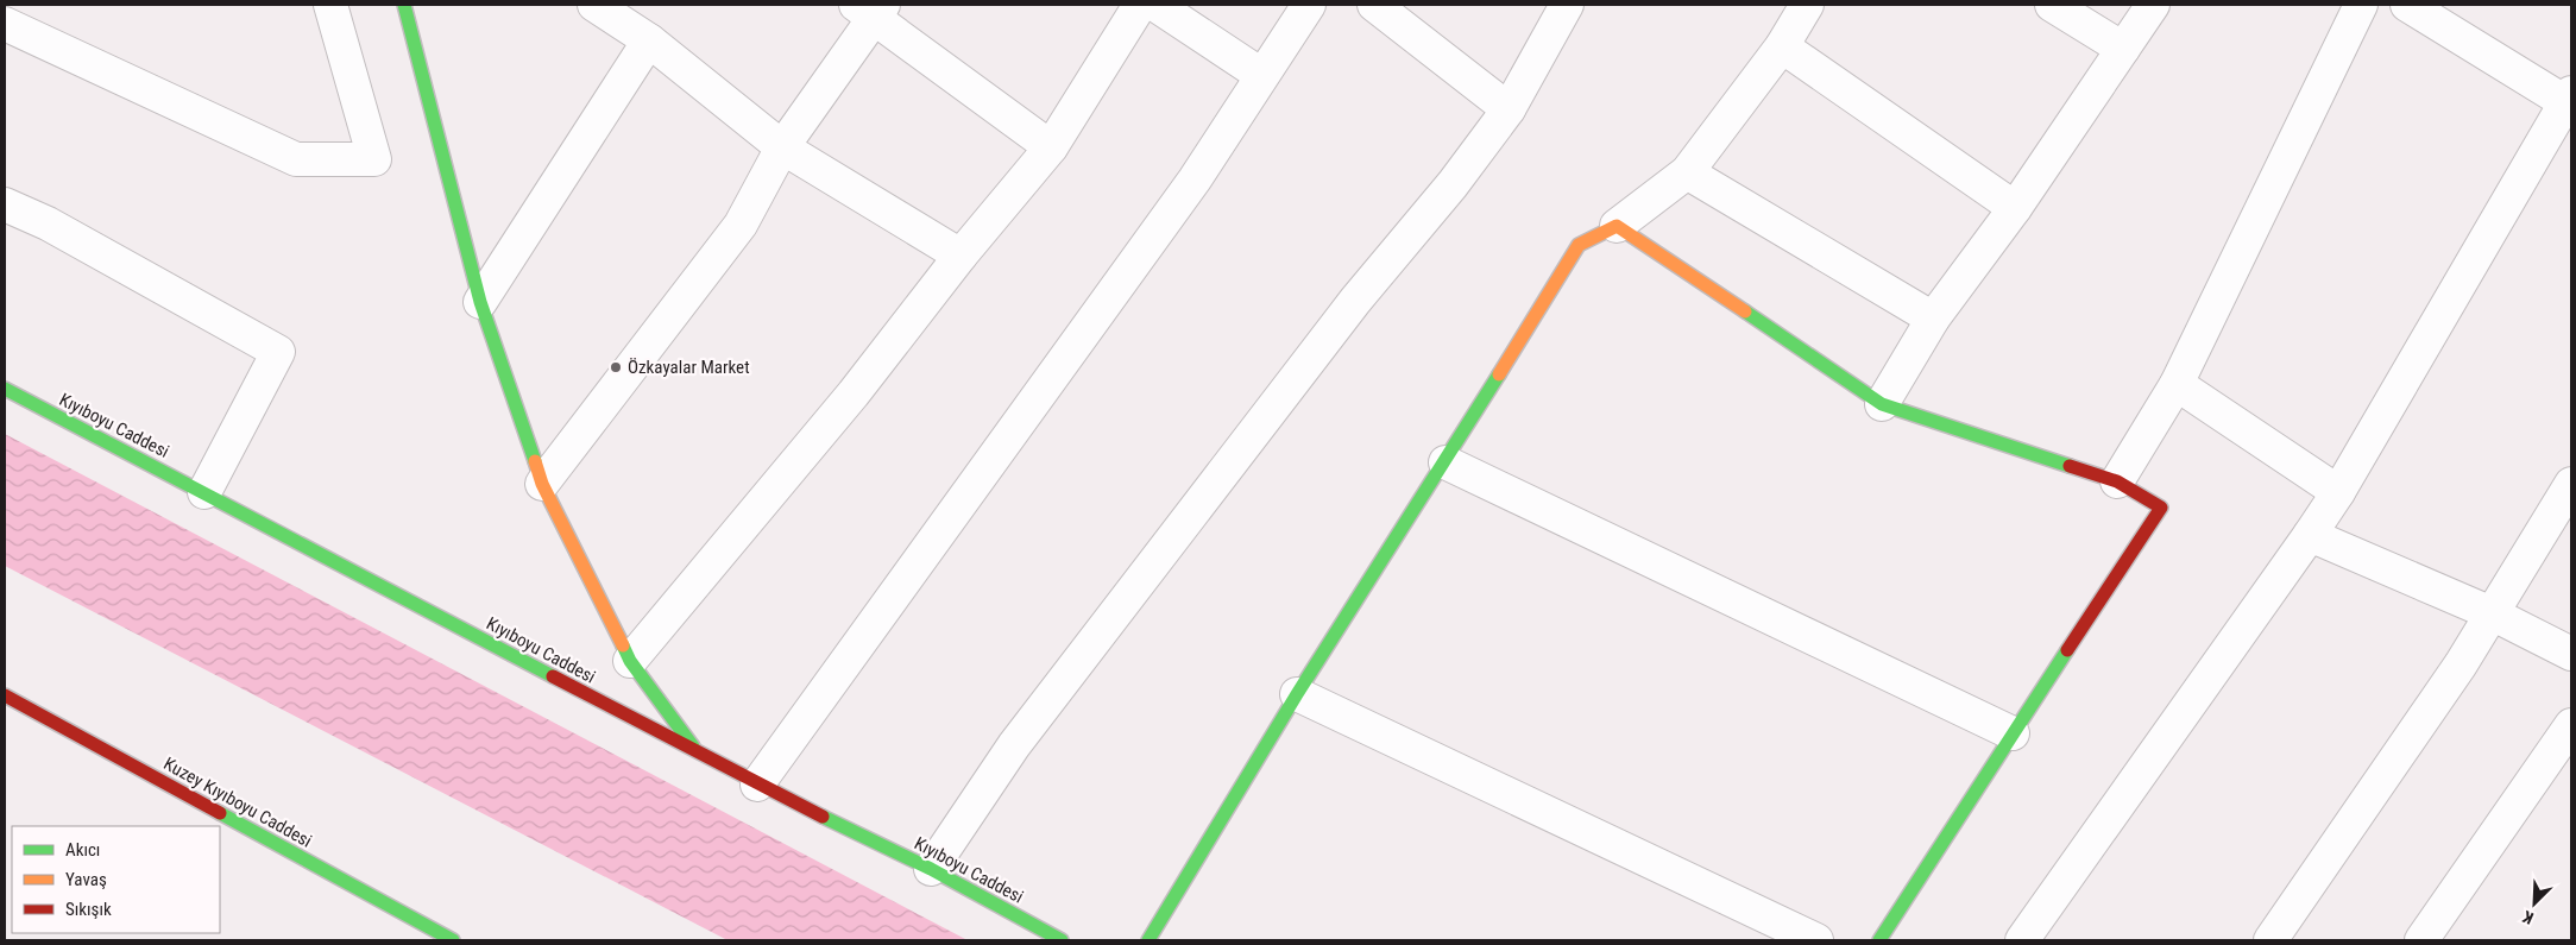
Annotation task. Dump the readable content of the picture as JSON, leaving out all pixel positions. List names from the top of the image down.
{
  "streets": {
    "main road": ["Kıyıboyu Caddesi", "Kuzey Kıyıboyu Caddesi"]
  },
  "places": ["Özkayalar Market"],
  "legend": ["Akıcı", "Yavaş", "Sıkışık"],
  "north": "bottom left"
}
